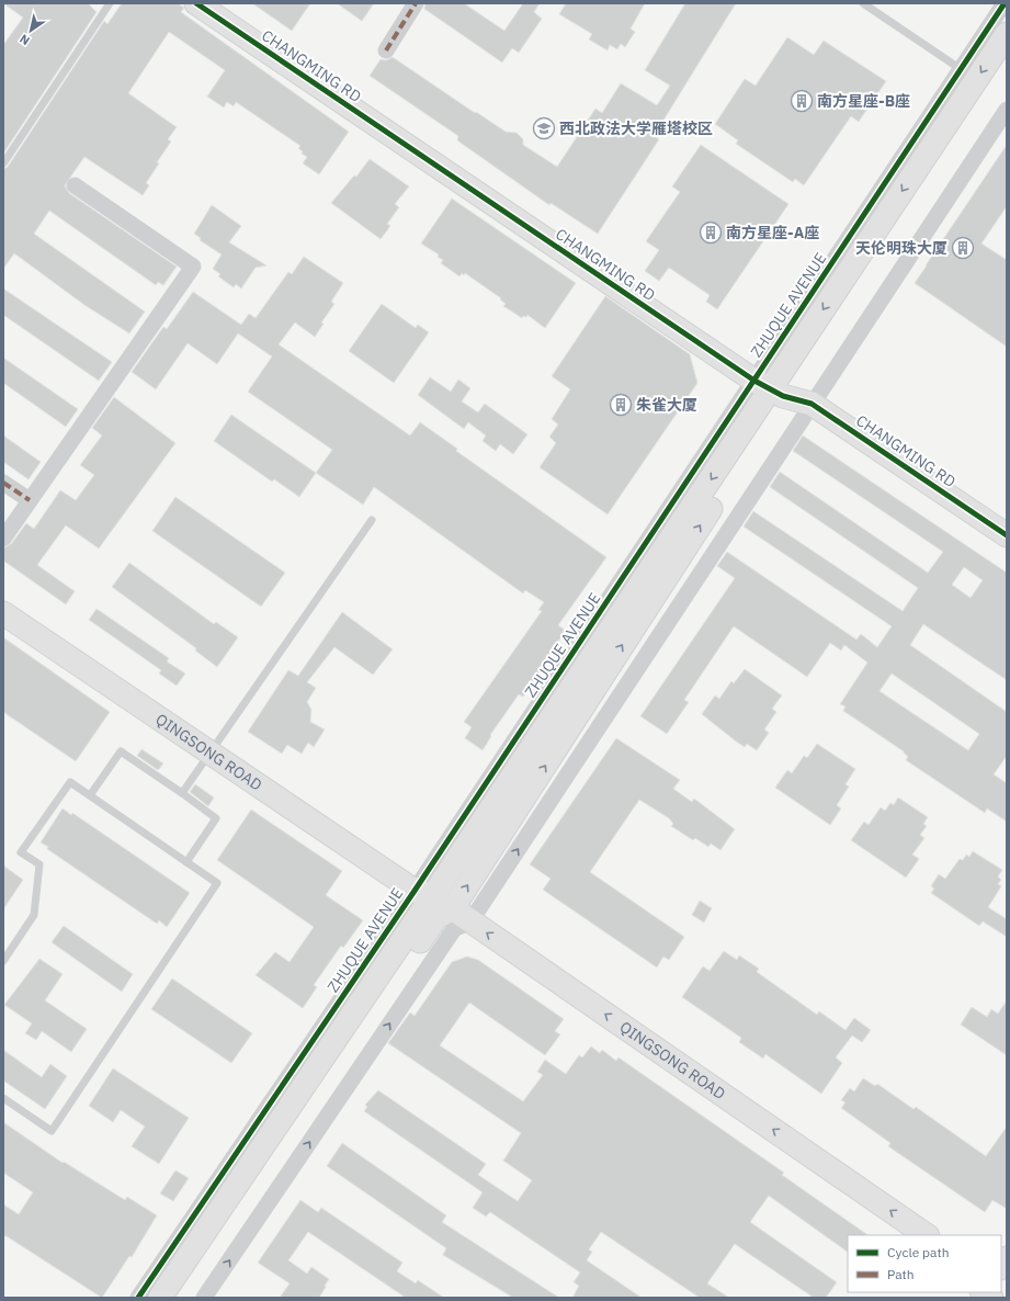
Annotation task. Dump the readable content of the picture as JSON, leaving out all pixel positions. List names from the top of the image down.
{
  "streets": {
    "main road": ["CHANGMING RD", "ZHUQUE AVENUE", "QINGSONG ROAD"]
  },
  "crossings": [
    ["CHANGMING RD", "ZHUQUE AVENUE"],
    ["ZHUQUE AVENUE", "QINGSONG ROAD"]
  ],
  "places": {
    "building": [
      "南方星座-B座",
      "南方星座-A座",
      "天伦明珠大厦",
      "朱雀大厦"
    ],
    "school or university": ["西北政法大学雁塔校区"]
  },
  "legend": ["Cycle path", "Path"],
  "north": "bottom left"
}
